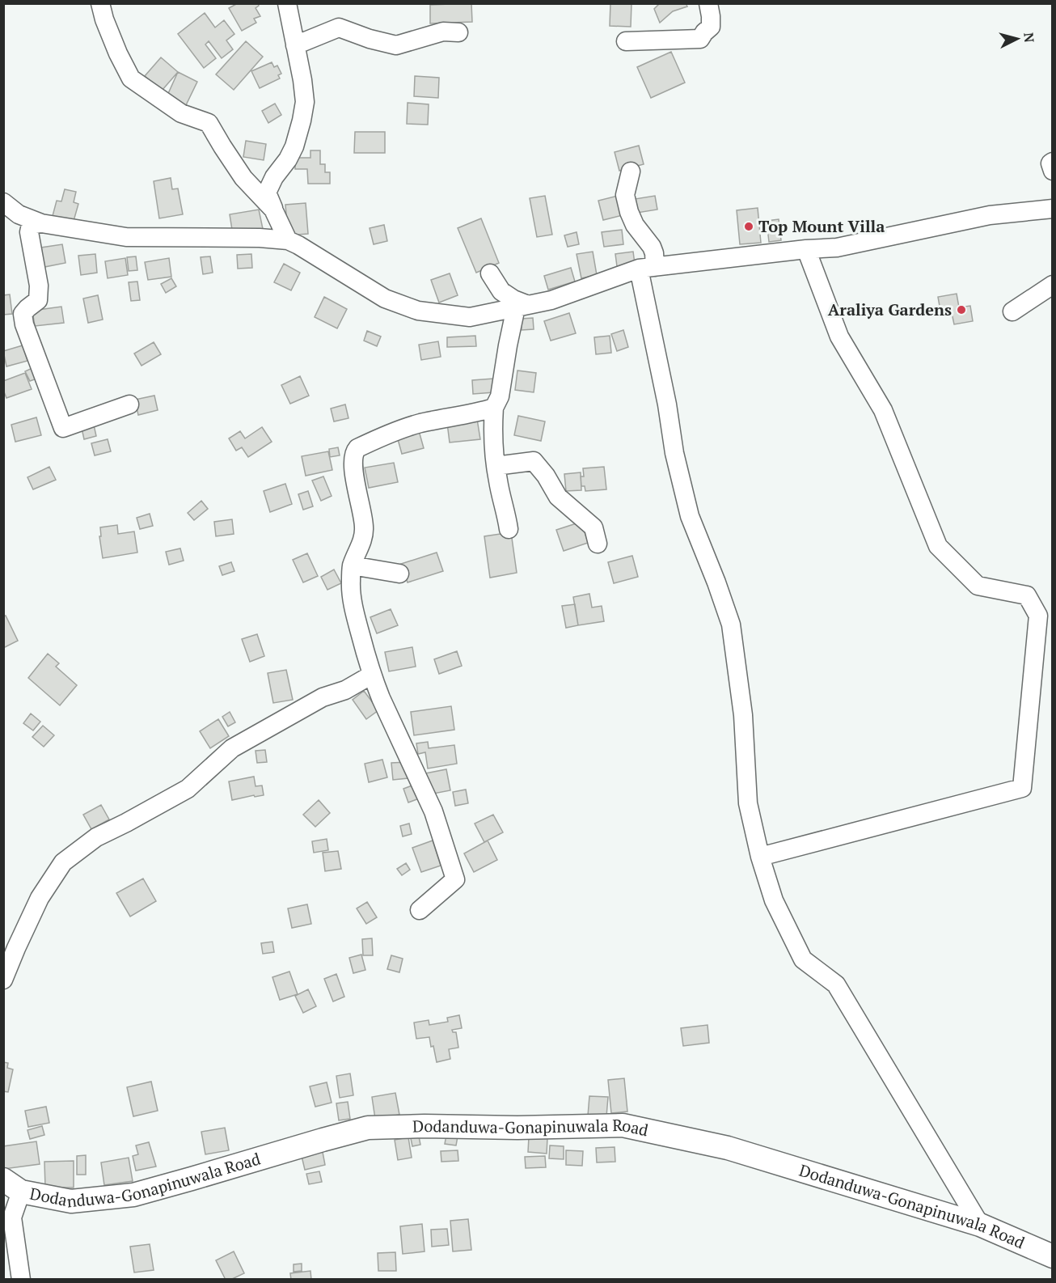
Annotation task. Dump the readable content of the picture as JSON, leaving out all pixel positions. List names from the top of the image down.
{
  "streets": {
    "main road": ["Dodanduwa-Gonapinuwala Road"]
  },
  "places": ["Top Mount Villa", "Araliya Gardens"],
  "north": "right"
}
